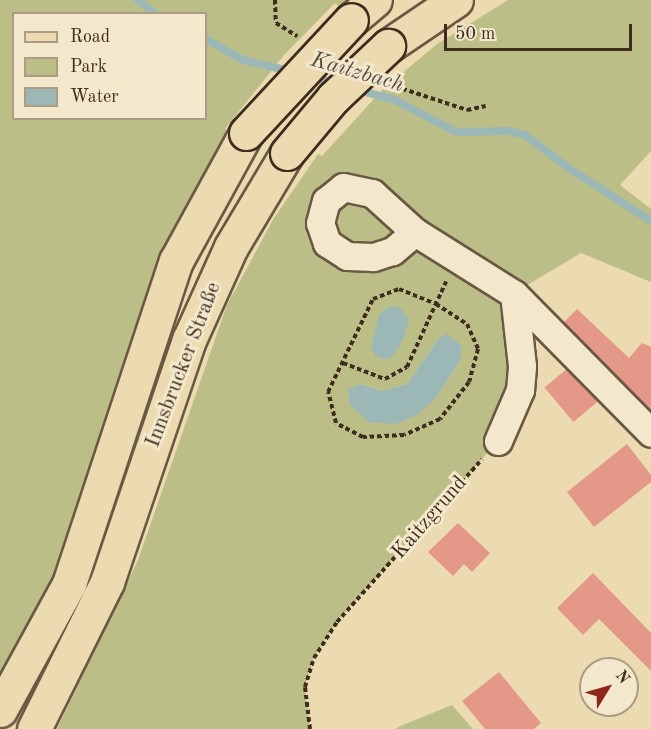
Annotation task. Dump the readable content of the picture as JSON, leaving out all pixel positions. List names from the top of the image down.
{
  "streets": {
    "main road": ["Innsbrucker Straße"],
    "path": ["Kaitzgrund"]
  },
  "water": ["Kaitzbach"],
  "legend": ["Road", "Park", "Water"],
  "scale_bar": "50 m",
  "north": "top right"
}
